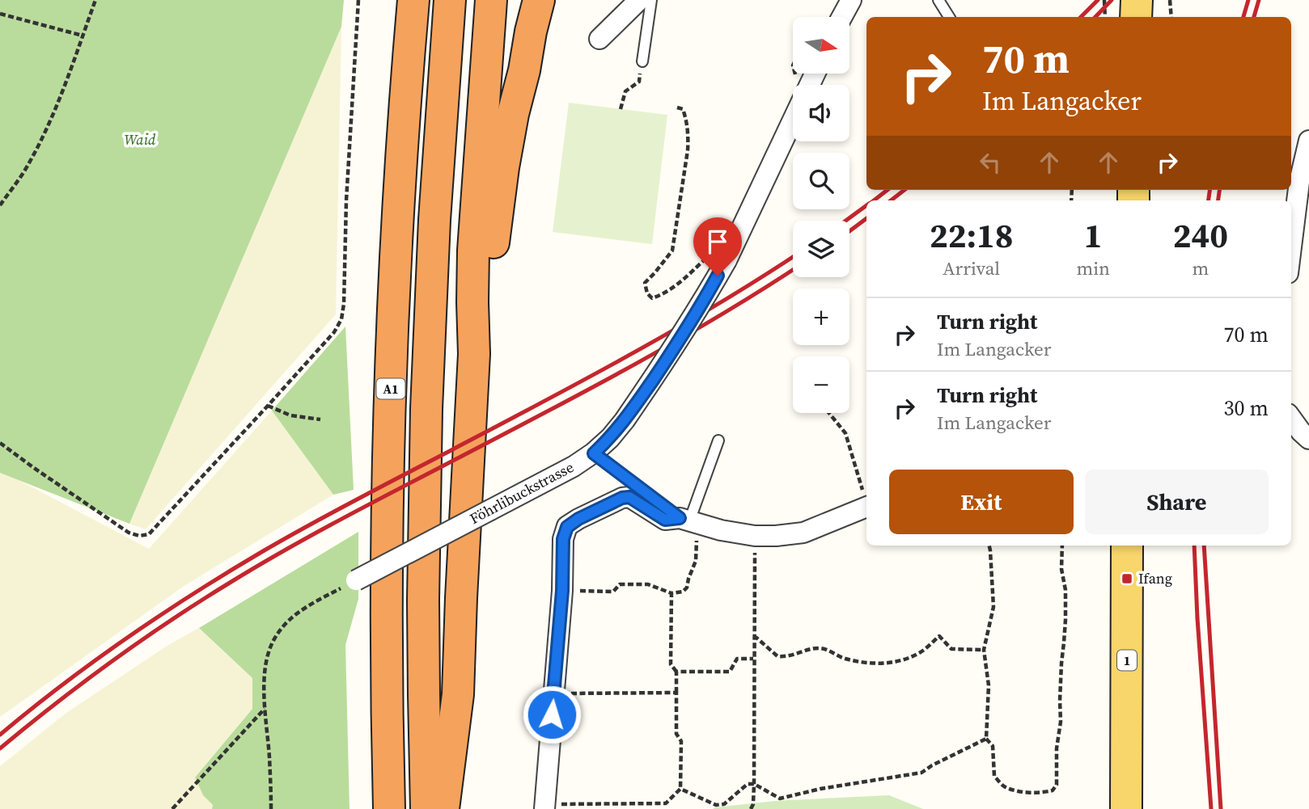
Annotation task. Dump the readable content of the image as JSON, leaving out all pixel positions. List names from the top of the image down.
{
  "streets": {
    "highway": ["A1"],
    "main road": ["1"],
    "street": ["Föhrlibuckstrasse"]
  },
  "parks": ["Waid"],
  "places": {
    "transit": ["Ifang"]
  },
  "north": "right",
  "page": {
    "map_buttons": ["+", "−"],
    "turn": ["70 m", "Im Langacker"],
    "eta": [
      "22:18",
      "Arrival",
      "1",
      "min",
      "240",
      "m"
    ],
    "list": [
      {
        "name": "Turn right",
        "note": "Im Langacker",
        "value": "70 m"
      },
      {
        "name": "Turn right",
        "note": "Im Langacker",
        "value": "30 m"
      }
    ],
    "buttons": ["Exit", "Share"]
  }
}
